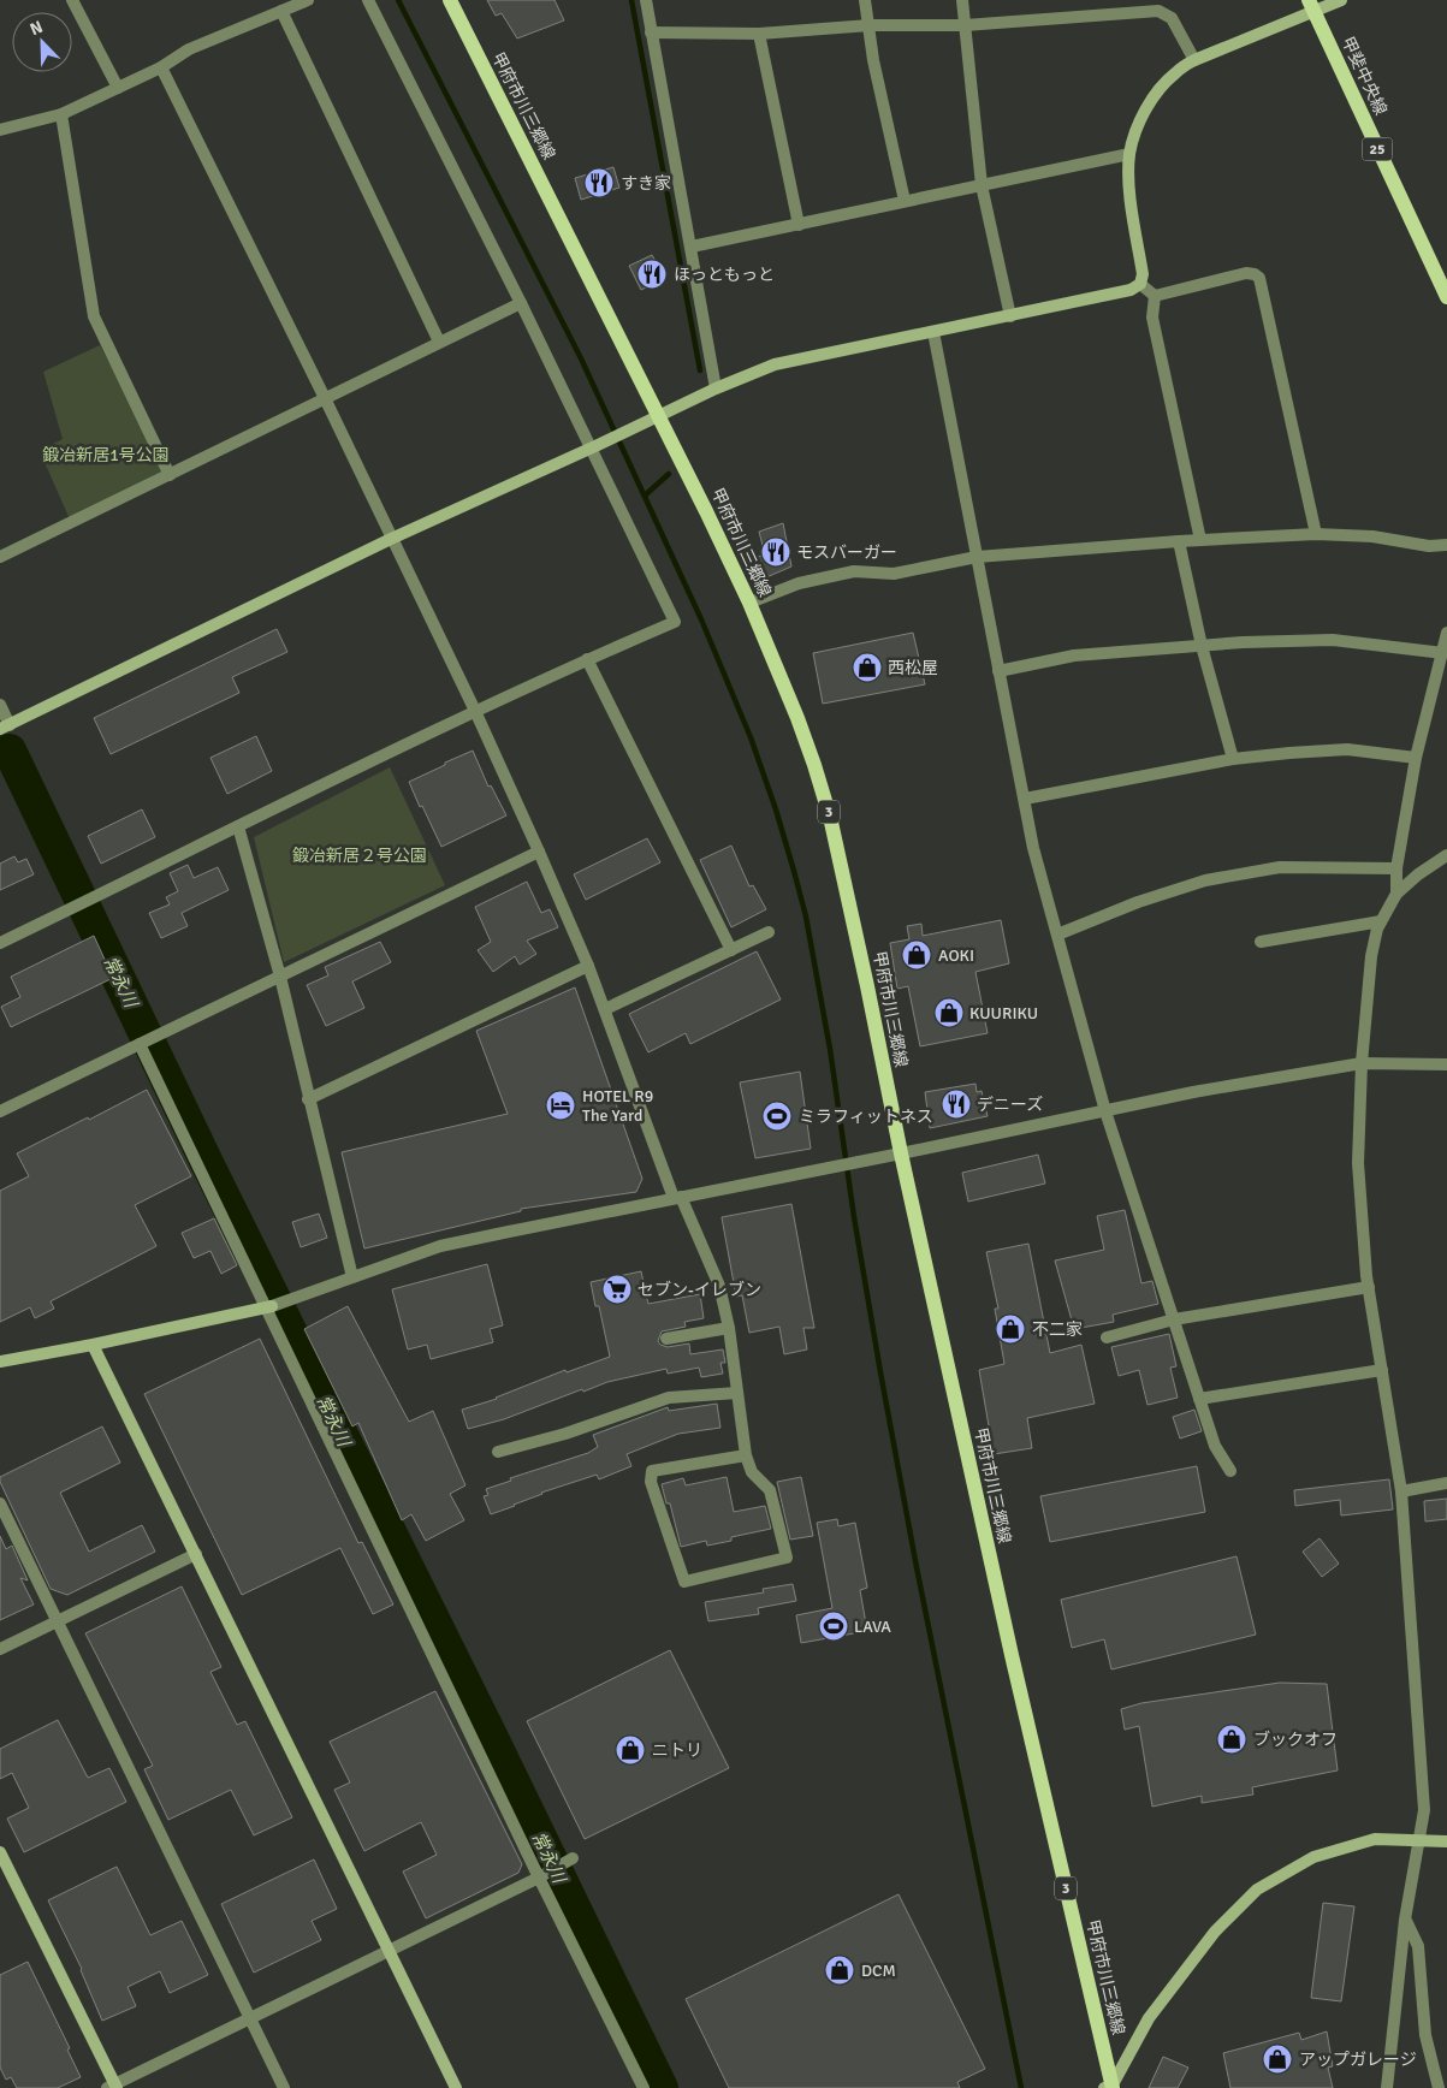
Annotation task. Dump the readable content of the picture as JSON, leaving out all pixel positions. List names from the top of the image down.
{
  "streets": {
    "main road": [
      "甲斐中央線",
      "甲府市川三郷線",
      "25",
      "3"
    ]
  },
  "water": ["常永川"],
  "parks": ["鍛冶新居1号公園", "鍛冶新居２号公園"],
  "places": {
    "restaurant": [
      "すき家",
      "ほっともっと",
      "モスバーガー",
      "デニーズ"
    ],
    "shop": [
      "西松屋",
      "AOKI",
      "KUURIKU",
      "不二家",
      "ブックオフ",
      "ニトリ",
      "DCM",
      "アップガレージ"
    ],
    "hotel": ["HOTEL R9 The Yard"],
    "sports": ["ミラフィットネス", "LAVA"],
    "supermarket": ["セブン-イレブン"]
  },
  "north": "top left"
}
